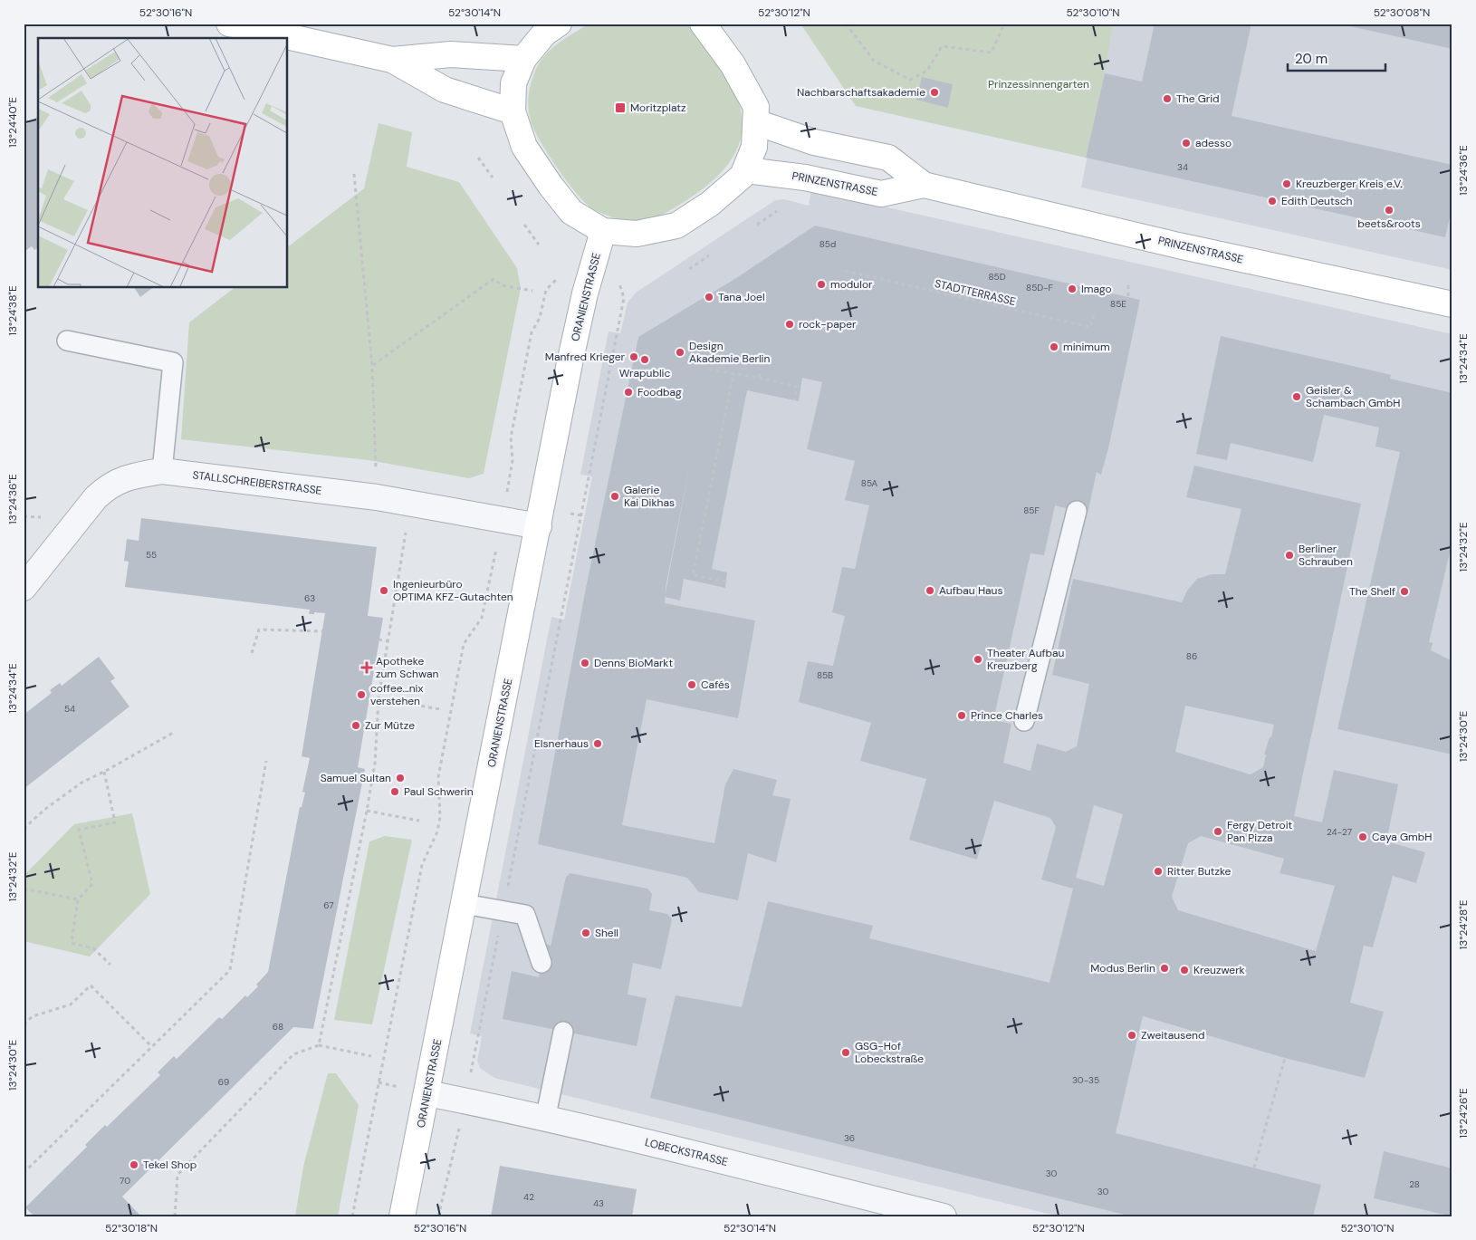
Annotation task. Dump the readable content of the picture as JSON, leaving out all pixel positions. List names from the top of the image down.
{
  "streets": {
    "main road": ["PRINZENSTRASSE", "ORANIENSTRASSE"],
    "street": ["STALLSCHREIBERSTRASSE", "LOBECKSTRASSE"],
    "path": ["STADTTERRASSE"]
  },
  "crossings": [
    ["ORANIENSTRASSE", "STALLSCHREIBERSTRASSE"],
    ["ORANIENSTRASSE", "LOBECKSTRASSE"]
  ],
  "parks": ["Prinzessinnengarten"],
  "places": {
    "other": [
      "Nachbarschaftsakademie",
      "The Grid",
      "adesso",
      "Kreuzberger Kreis e.V.",
      "Edith Deutsch",
      "beets&roots",
      "modulor",
      "Imago",
      "Tana Joel",
      "rock-paper",
      "minimum",
      "Design Akademie Berlin",
      "Manfred Krieger",
      "Wrapublic",
      "Foodbag",
      "Geisler & Schambach GmbH",
      "Galerie Kai Dikhas",
      "Berliner Schrauben",
      "Ingenieurbüro OPTIMA KFZ-Gutachten",
      "Aufbau Haus",
      "The Shelf",
      "Theater Aufbau Kreuzberg",
      "Denns BioMarkt",
      "Cafés",
      "coffee...nix verstehen",
      "Prince Charles",
      "Zur Mütze",
      "Elsnerhaus",
      "Samuel Sultan",
      "Paul Schwerin",
      "Fergy Detroit Pan Pizza",
      "Caya GmbH‍",
      "Ritter Butzke",
      "Shell",
      "Modus Berlin",
      "Kreuzwerk",
      "Zweitausend",
      "GSG-Hof Lobeckstraße",
      "Tekel Shop"
    ],
    "transit": ["Moritzplatz"],
    "health": ["Apotheke zum Schwan"]
  },
  "house_numbers": [
    "34",
    "85d",
    "85D",
    "85D-F",
    "85E",
    "85A",
    "85F",
    "55",
    "63",
    "86",
    "85B",
    "54",
    "24-27",
    "67",
    "68",
    "30-35",
    "69",
    "36",
    "30",
    "70",
    "28",
    "30",
    "42",
    "43"
  ],
  "scale_bar": "20 m",
  "coordinates": [
    "52°30'16\"N",
    "52°30'14\"N",
    "52°30'12\"N",
    "52°30'10\"N",
    "52°30'08\"N",
    "13°24'40\"E",
    "13°24'36\"E",
    "13°24'38\"E",
    "13°24'34\"E",
    "13°24'32\"E",
    "13°24'30\"E",
    "13°24'28\"E",
    "13°24'26\"E",
    "52°30'18\"N"
  ]
}
